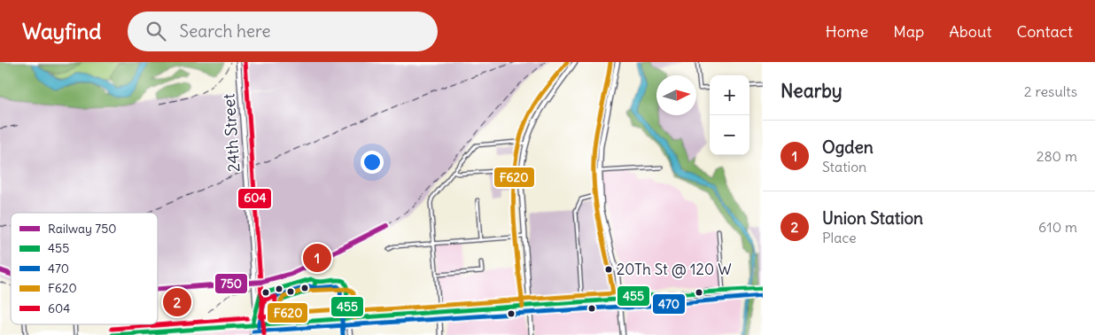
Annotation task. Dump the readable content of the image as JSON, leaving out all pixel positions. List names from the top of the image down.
{
  "streets": {
    "main road": ["24th Street"]
  },
  "places": ["20Th St @ 120 W"],
  "lines": [
    "transit line F620",
    "transit line 604",
    "rail line 750",
    "transit line 455",
    "transit line 470"
  ],
  "legend": [
    "Railway 750",
    "455",
    "470",
    "F620",
    "604"
  ],
  "north": "right",
  "page": {
    "header": "Wayfind",
    "search": "Search here",
    "nav": [
      "Home",
      "Map",
      "About",
      "Contact"
    ],
    "heading": ["Nearby", "2 results"],
    "map_buttons": ["+", "−"],
    "list": [
      {
        "mark": "1",
        "name": "Ogden",
        "note": "Station",
        "value": "280 m"
      },
      {
        "mark": "2",
        "name": "Union Station",
        "note": "Place",
        "value": "610 m"
      }
    ],
    "pins": ["1", "2"]
  }
}
